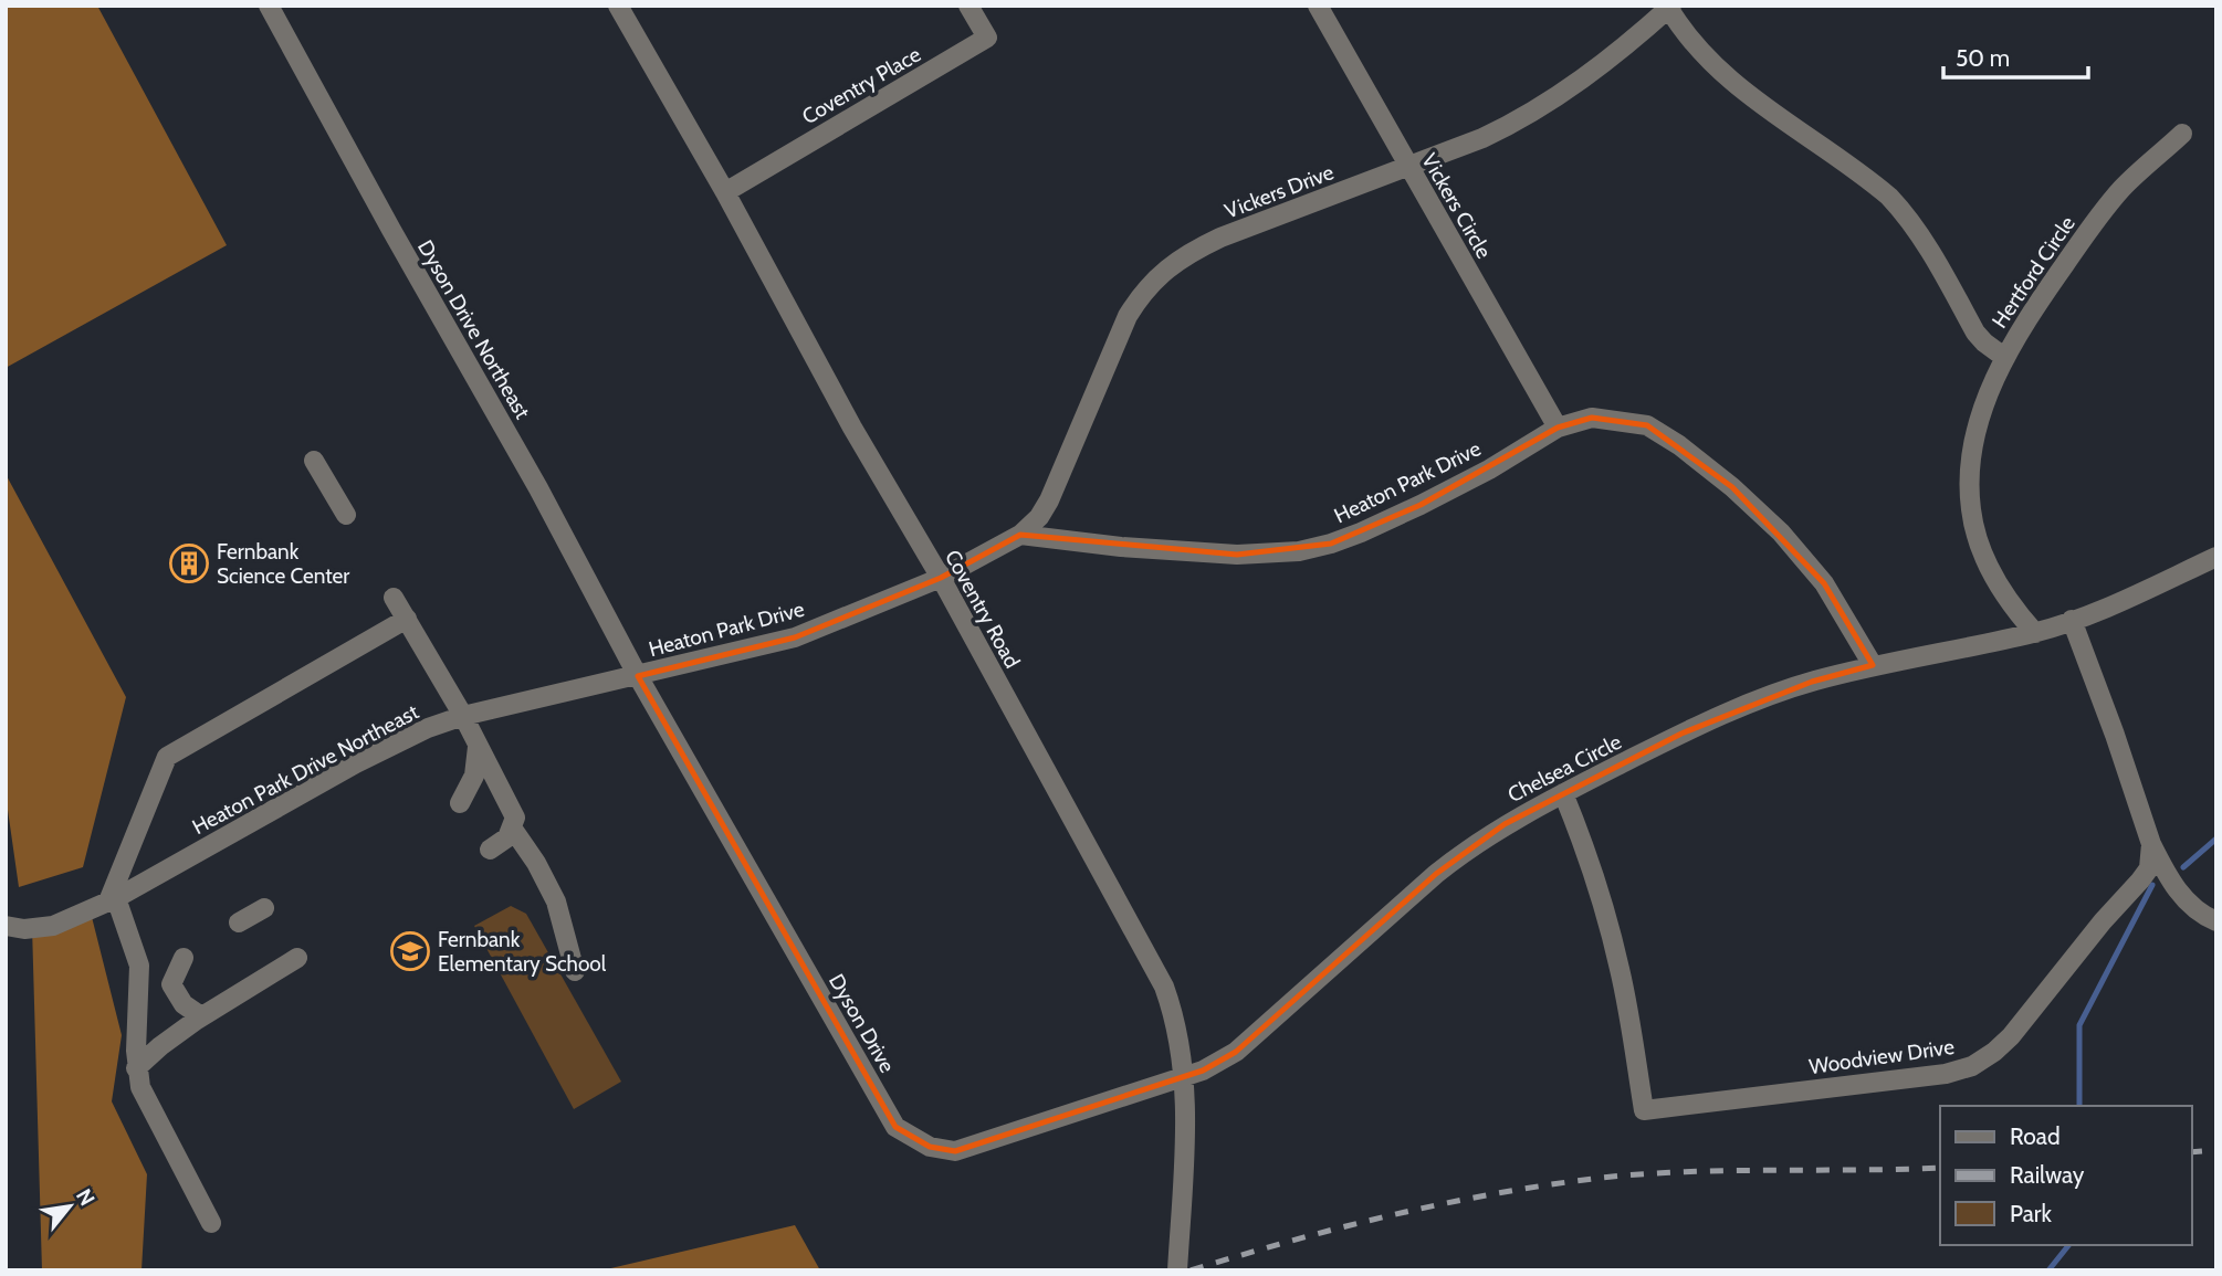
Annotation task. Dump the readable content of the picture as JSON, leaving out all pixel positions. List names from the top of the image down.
{
  "streets": {
    "street": [
      "Coventry Place",
      "Vickers Drive",
      "Vickers Circle",
      "Hertford Circle",
      "Dyson Drive Northeast",
      "Heaton Park Drive",
      "Coventry Road",
      "Chelsea Circle",
      "Heaton Park Drive Northeast",
      "Dyson Drive",
      "Woodview Drive"
    ]
  },
  "crossings": [
    ["Coventry Place", "Coventry Road"],
    ["Vickers Drive", "Vickers Circle"],
    ["Vickers Drive", "Heaton Park Drive"],
    ["Vickers Circle", "Heaton Park Drive"],
    ["Hertford Circle", "Chelsea Circle"],
    ["Dyson Drive Northeast", "Heaton Park Drive"],
    ["Dyson Drive Northeast", "Heaton Park Drive Northeast"],
    ["Dyson Drive Northeast", "Dyson Drive"],
    ["Heaton Park Drive", "Coventry Road"],
    ["Heaton Park Drive", "Chelsea Circle"],
    ["Heaton Park Drive", "Heaton Park Drive Northeast"],
    ["Heaton Park Drive", "Dyson Drive"],
    ["Coventry Road", "Chelsea Circle"],
    ["Coventry Road", "Dyson Drive"],
    ["Chelsea Circle", "Dyson Drive"],
    ["Chelsea Circle", "Woodview Drive"],
    ["Heaton Park Drive Northeast", "Dyson Drive"]
  ],
  "places": {
    "building": ["Fernbank Science Center"],
    "school or university": ["Fernbank Elementary School"]
  },
  "legend": ["Road", "Railway", "Park"],
  "scale_bar": "50 m",
  "north": "top right"
}
